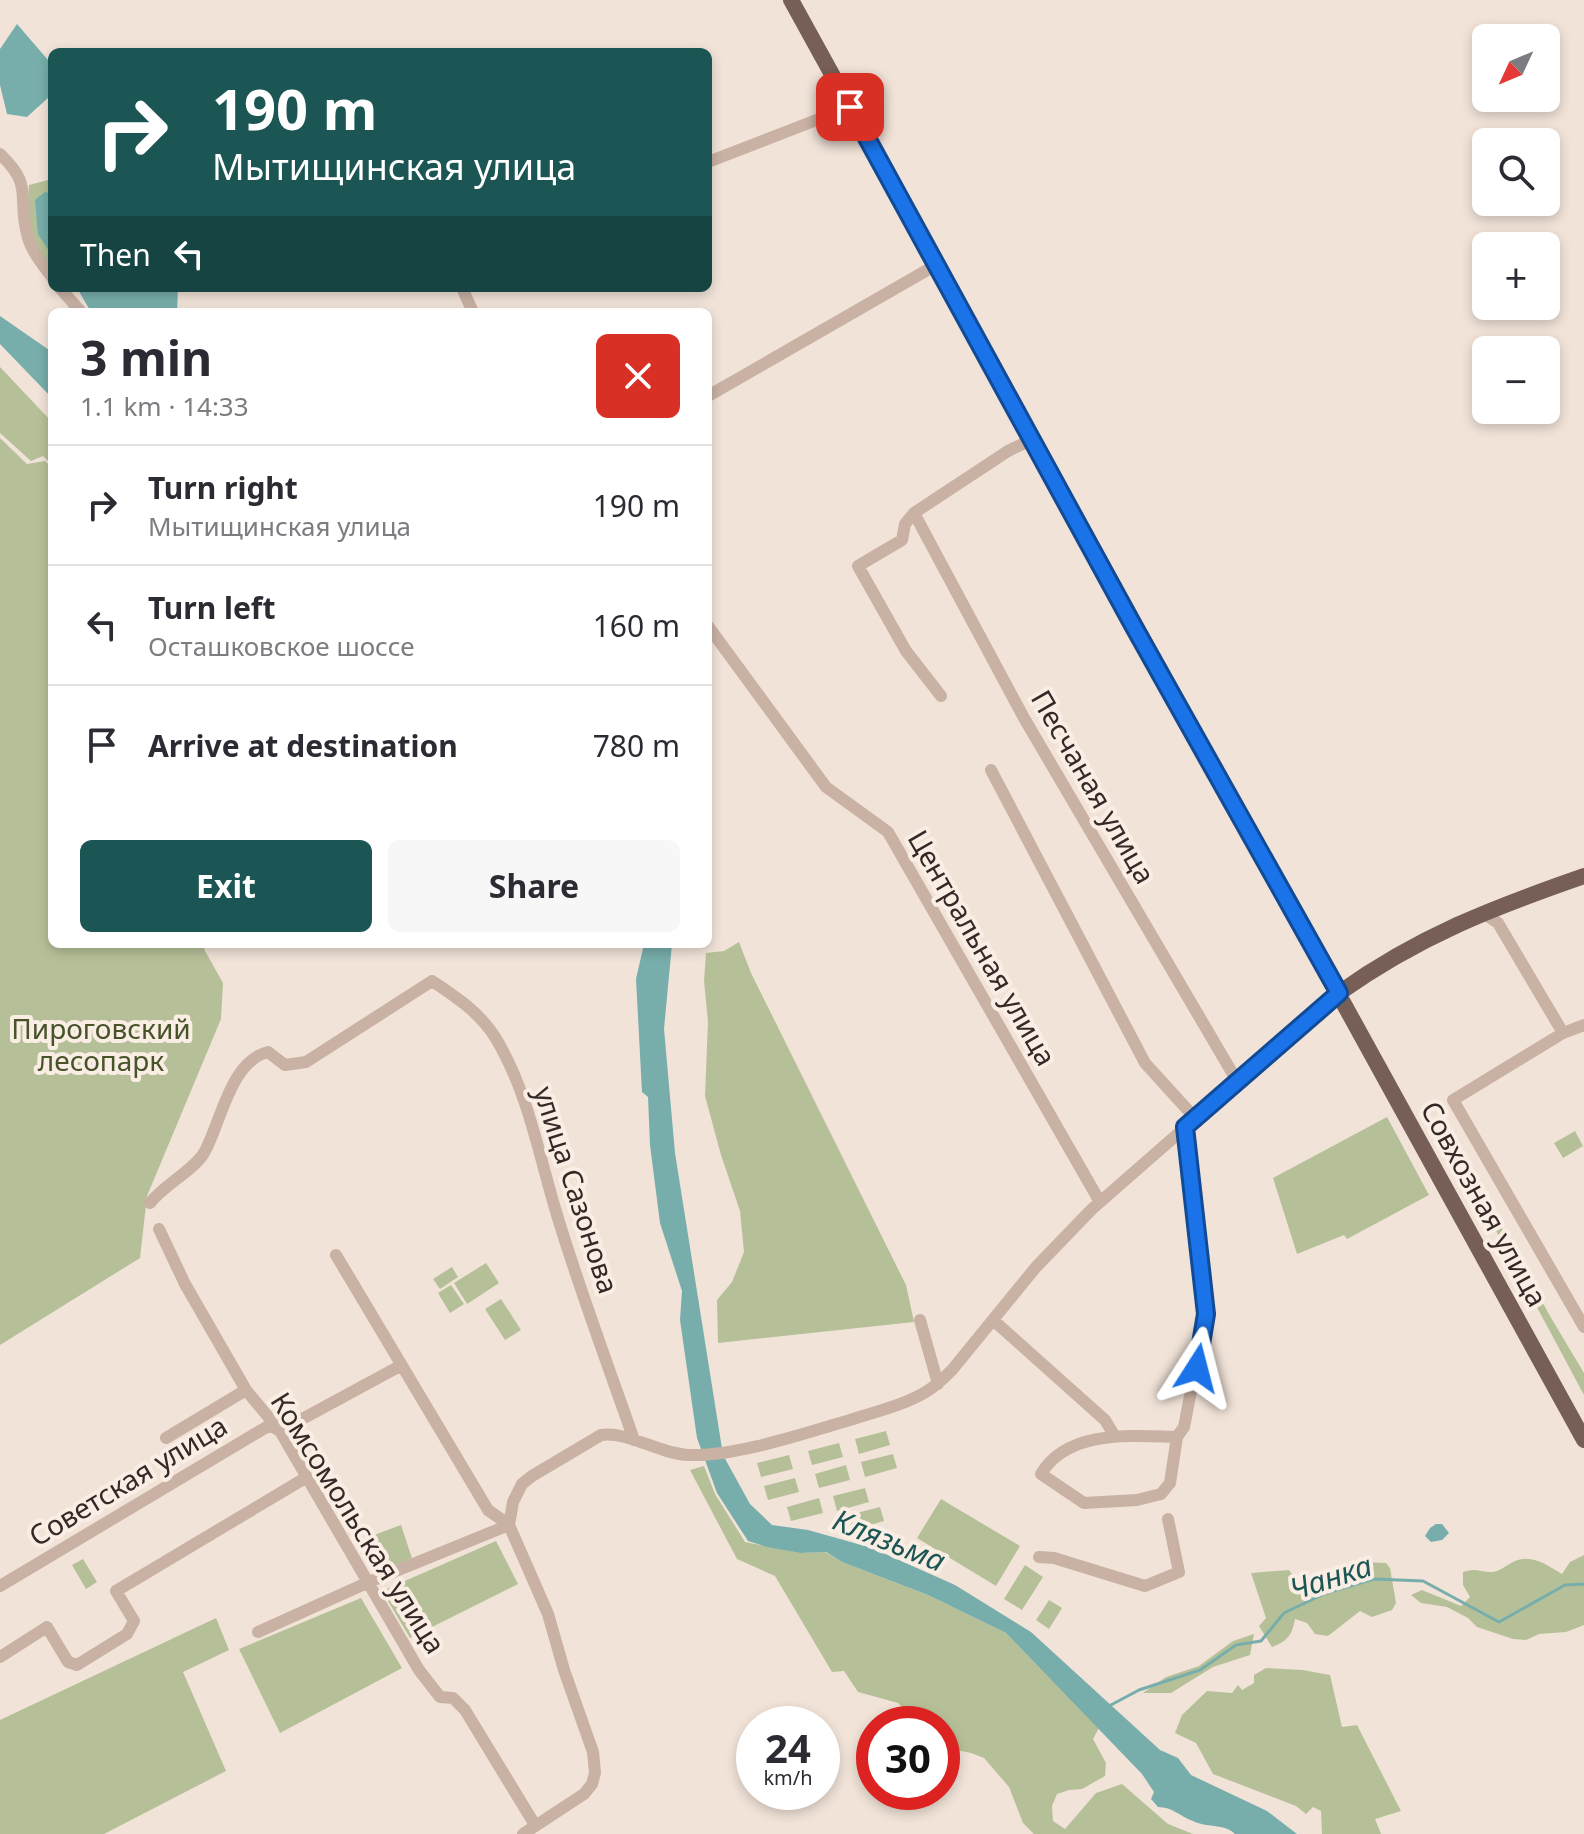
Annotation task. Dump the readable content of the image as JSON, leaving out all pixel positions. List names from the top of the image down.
{
  "streets": {
    "main road": ["Совхозная улица"],
    "street": [
      "Песчаная улица",
      "Центральная улица",
      "улица Сазонова",
      "Советская улица",
      "Комсомольская улица"
    ]
  },
  "crossings": [
    ["Советская улица", "Комсомольская улица"]
  ],
  "water": ["Клязьма", "Чанка"],
  "parks": ["Пироговский лесопарк"],
  "north": "bottom left",
  "page": {
    "map_buttons": ["+", "−"],
    "turn": ["190 m", "Мытищинская улица"],
    "then": "Then",
    "heading": ["3 min", "1.1 km · 14:33"],
    "list": [
      {
        "name": "Turn right",
        "note": "Мытищинская улица",
        "value": "190 m"
      },
      {
        "name": "Turn left",
        "note": "Осташковское шоссе",
        "value": "160 m"
      },
      {
        "name": "Arrive at destination",
        "value": "780 m"
      }
    ],
    "buttons": ["Exit", "Share"],
    "speed": "24 km/h",
    "limit": "30"
  }
}
